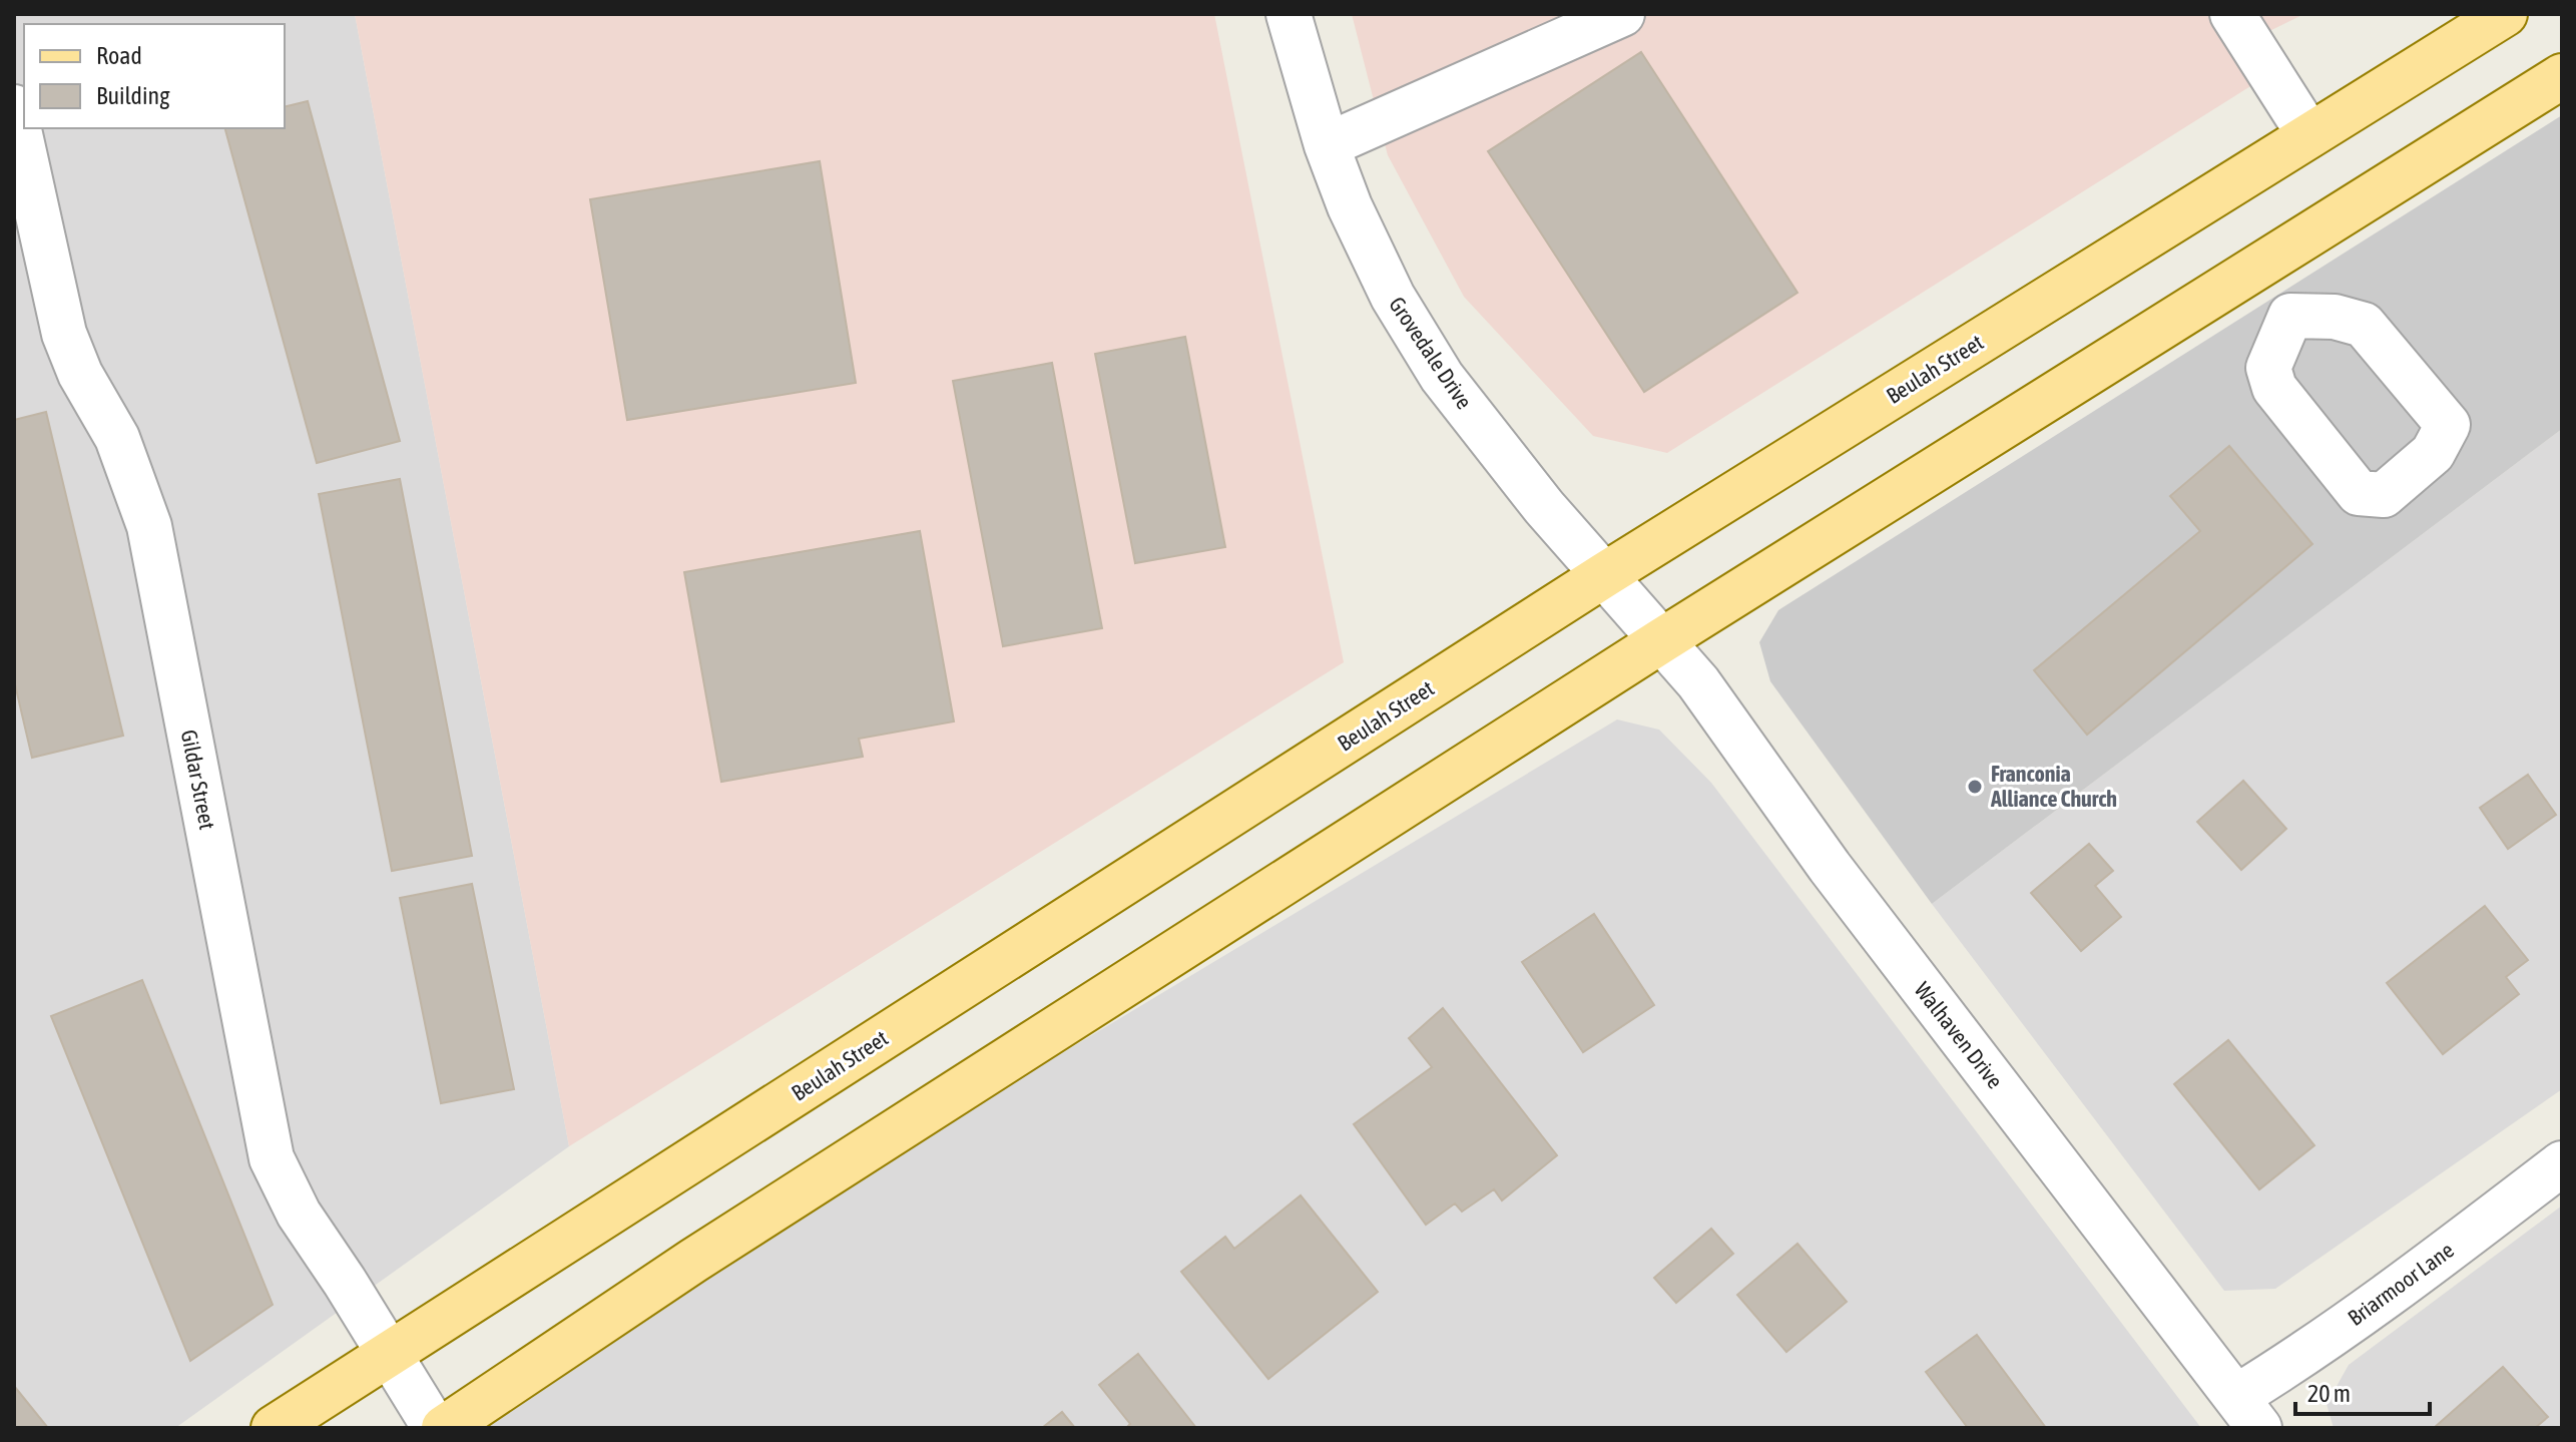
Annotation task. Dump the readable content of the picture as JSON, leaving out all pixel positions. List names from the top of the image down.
{
  "streets": {
    "main road": ["Beulah Street"],
    "street": [
      "Grovedale Drive",
      "Gildar Street",
      "Walhaven Drive",
      "Briarmoor Lane"
    ]
  },
  "crossings": [
    ["Grovedale Drive", "Beulah Street"],
    ["Grovedale Drive", "Walhaven Drive"],
    ["Beulah Street", "Gildar Street"],
    ["Walhaven Drive", "Briarmoor Lane"]
  ],
  "places": ["Franconia Alliance Church"],
  "legend": ["Road", "Building"],
  "scale_bar": "20 m"
}
